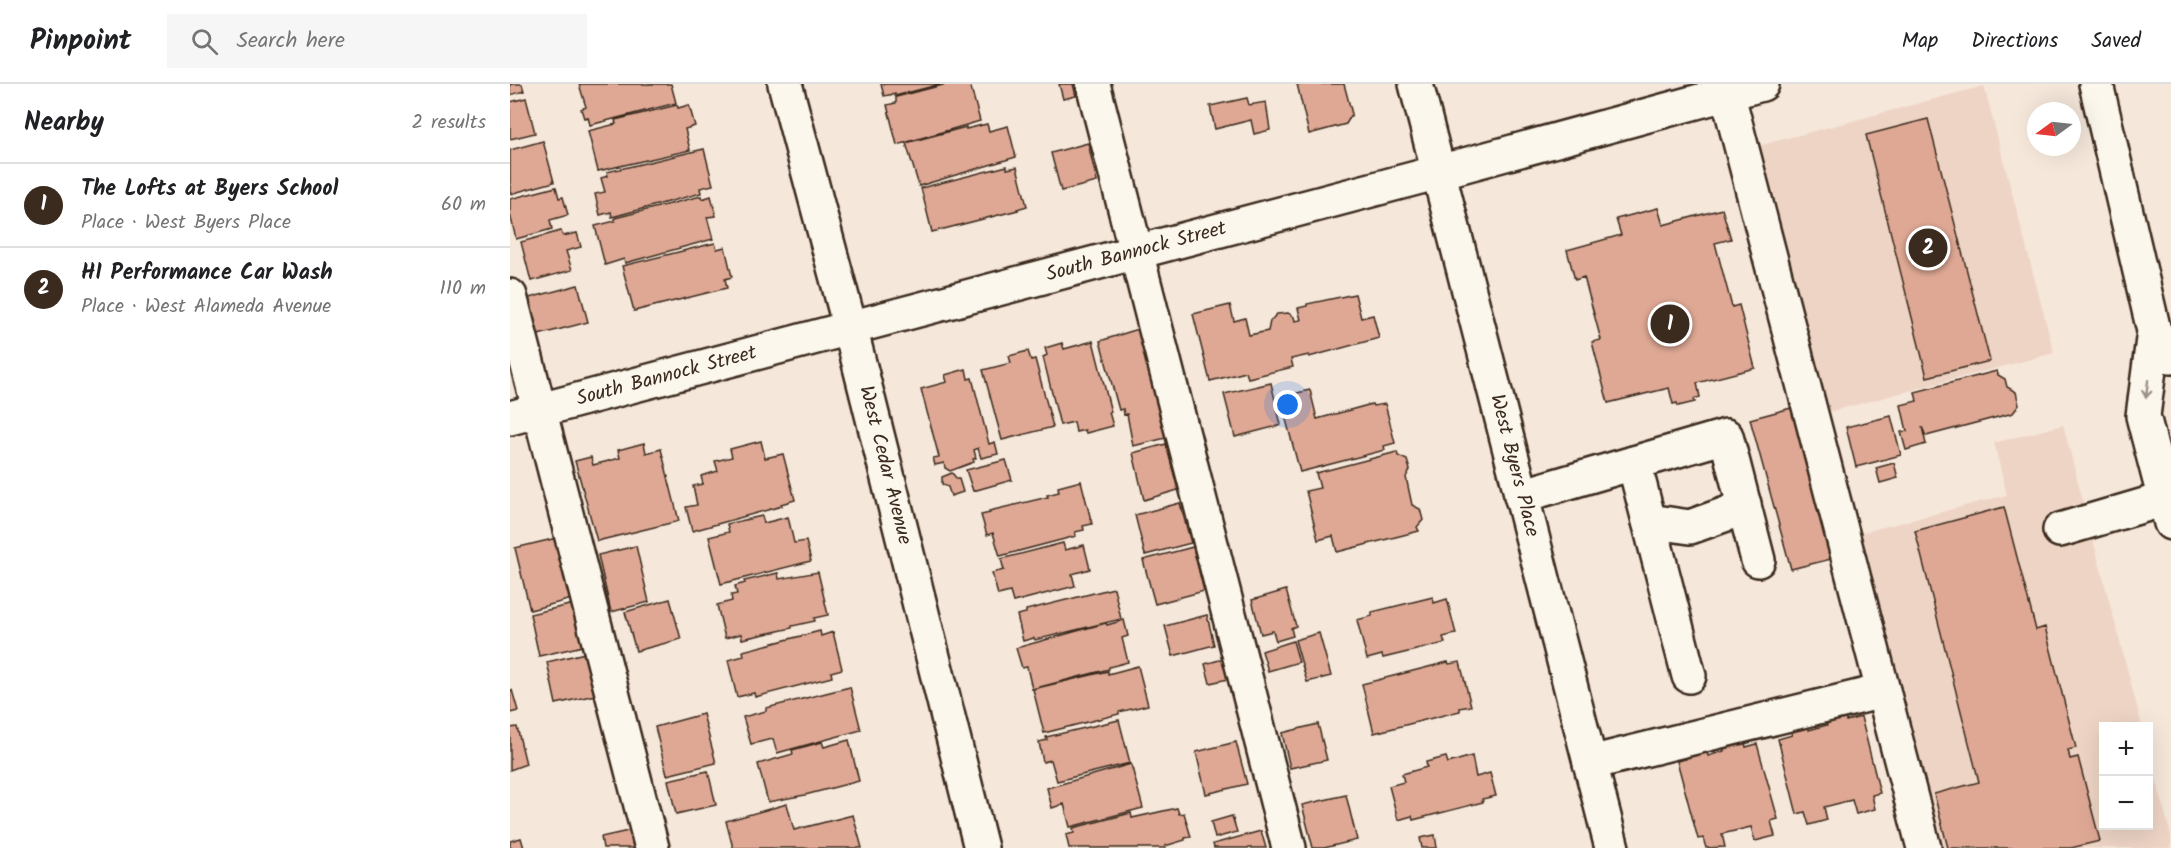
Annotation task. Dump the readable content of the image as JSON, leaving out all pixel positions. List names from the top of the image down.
{
  "streets": {
    "street": ["South Bannock Street", "West Cedar Avenue", "West Byers Place"]
  },
  "crossings": [
    ["South Bannock Street", "West Cedar Avenue"],
    ["South Bannock Street", "West Byers Place"]
  ],
  "north": "left",
  "page": {
    "header": "Pinpoint",
    "search": "Search here",
    "nav": ["Map", "Directions", "Saved"],
    "heading": ["Nearby", "2 results"],
    "list": [
      {
        "mark": "1",
        "name": "The Lofts at Byers School",
        "note": "Place · West Byers Place",
        "value": "60 m"
      },
      {
        "mark": "2",
        "name": "HI Performance Car Wash",
        "note": "Place · West Alameda Avenue",
        "value": "110 m"
      }
    ],
    "pins": ["2", "1"],
    "map_buttons": ["+", "−"]
  }
}
